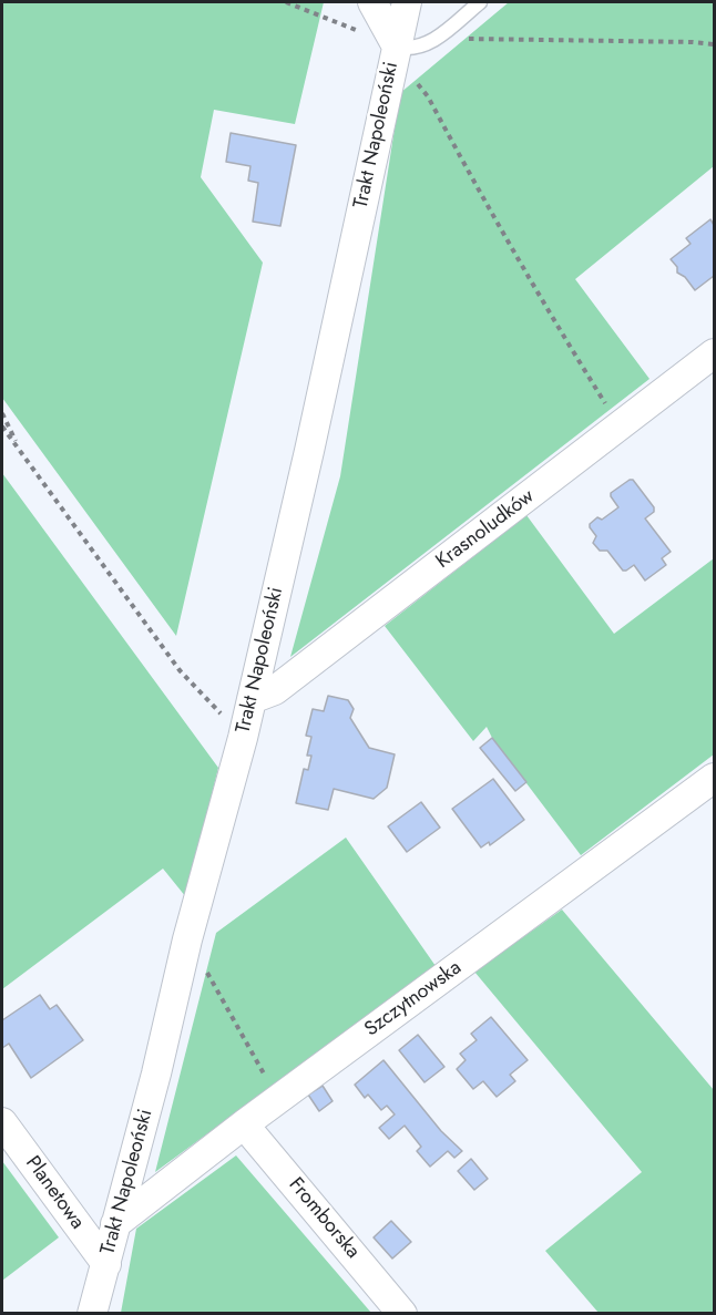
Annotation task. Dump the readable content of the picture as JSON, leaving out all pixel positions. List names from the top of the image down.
{
  "streets": {
    "street": [
      "Trakt Napoleoński",
      "Krasnoludków",
      "Szczytnowska",
      "Planetowa",
      "Fromborska"
    ]
  },
  "crossings": [
    ["Trakt Napoleoński", "Krasnoludków"],
    ["Trakt Napoleoński", "Szczytnowska"],
    ["Trakt Napoleoński", "Planetowa"],
    ["Szczytnowska", "Fromborska"]
  ]
}
